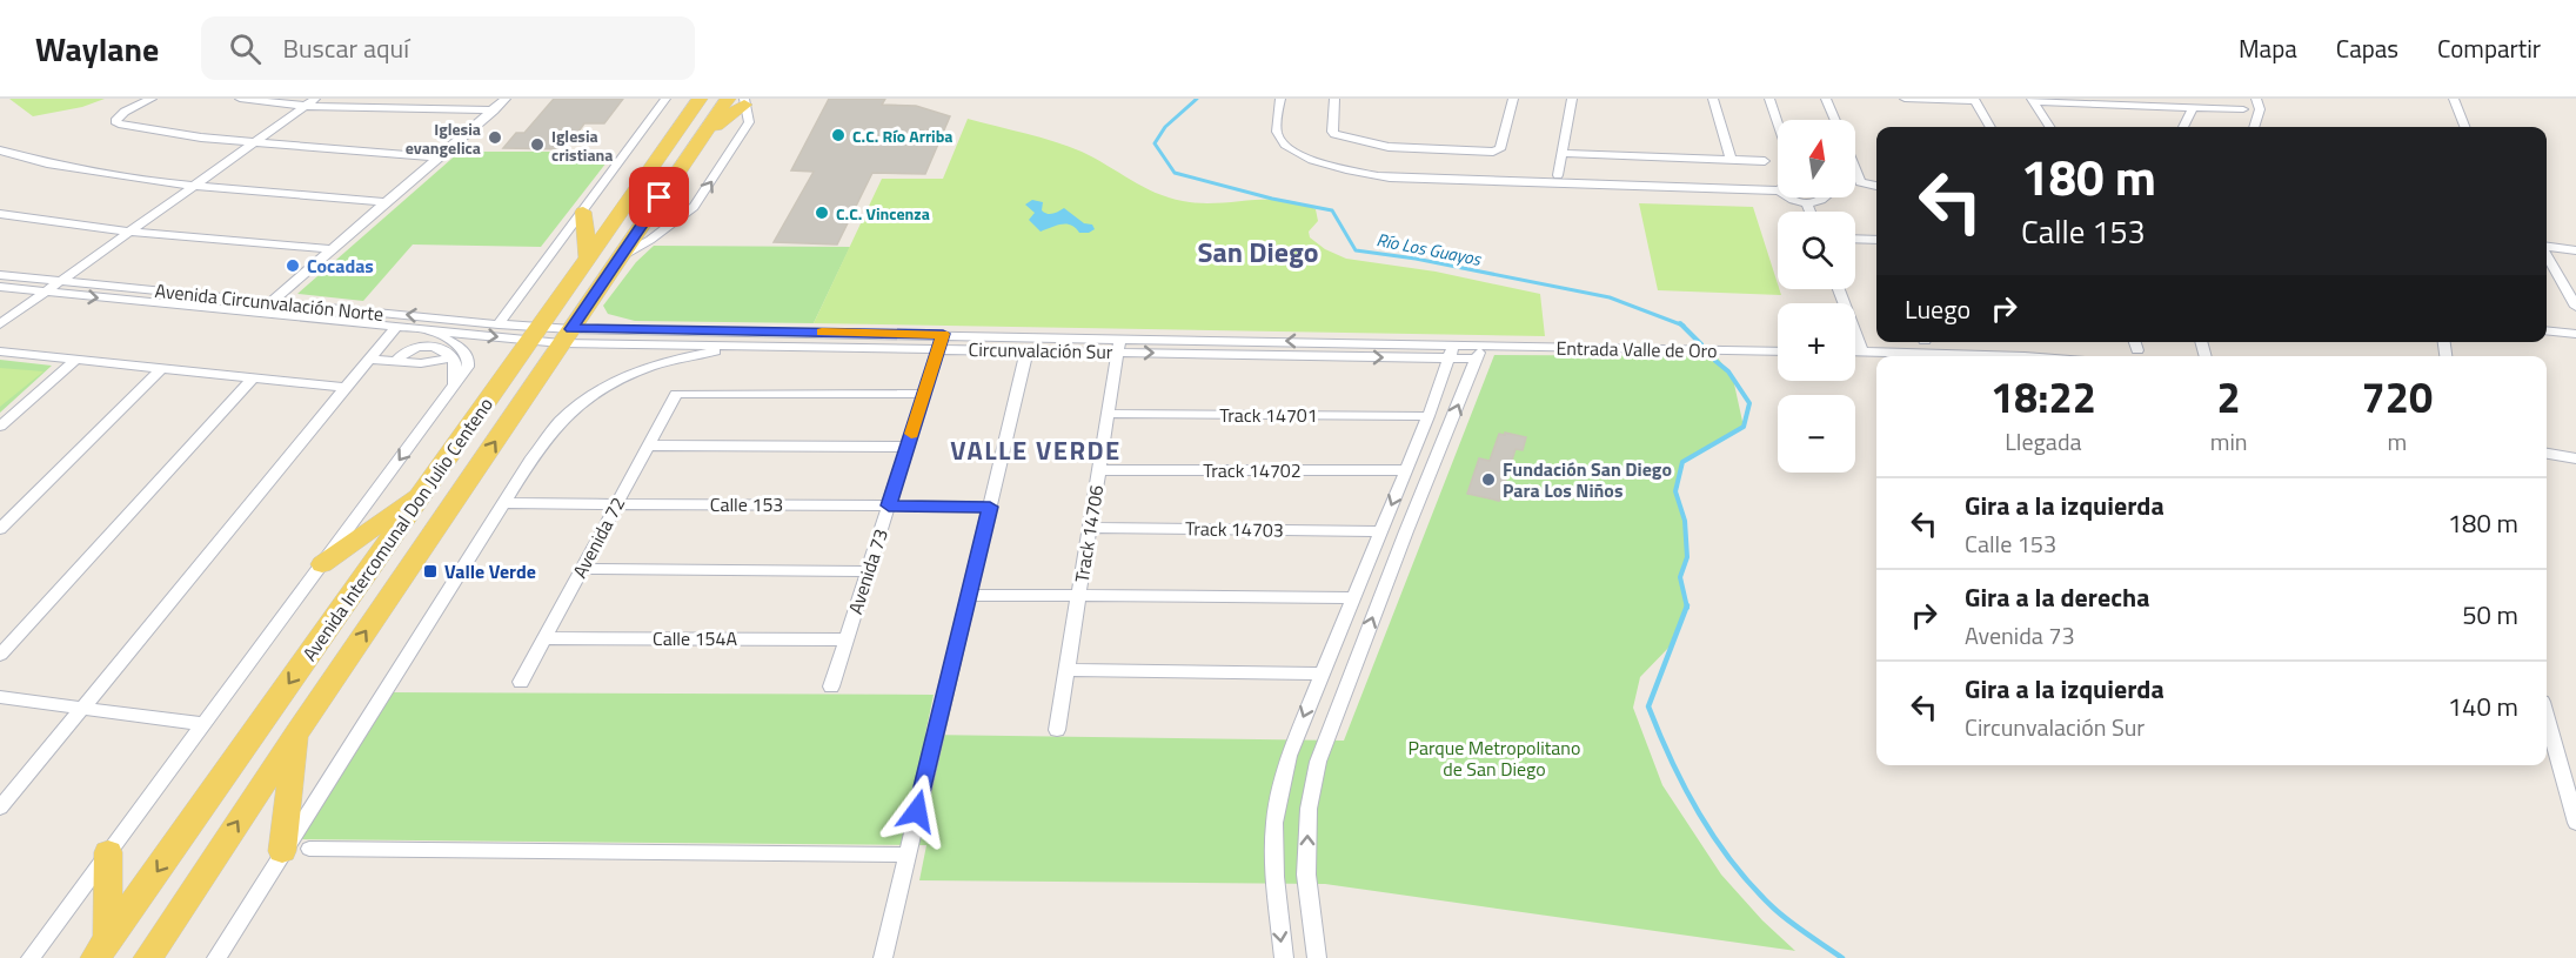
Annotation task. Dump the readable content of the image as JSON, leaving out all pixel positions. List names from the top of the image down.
{
  "streets": {
    "main road": ["Avenida Intercomunal Don Julio Centeno"],
    "street": [
      "Avenida Circunvalación Norte",
      "Entrada Valle de Oro",
      "Circunvalación Sur",
      "Track 14701",
      "Track 14702",
      "Calle 153",
      "Track 14703",
      "Track 14706",
      "Avenida 72",
      "Avenida 73",
      "Calle 154A"
    ]
  },
  "crossings": [
    ["Avenida Circunvalación Norte", "Avenida Intercomunal Don Julio Centeno"],
    ["Entrada Valle de Oro", "Circunvalación Sur"],
    ["Circunvalación Sur", "Avenida Intercomunal Don Julio Centeno"],
    ["Circunvalación Sur", "Track 14706"],
    ["Circunvalación Sur", "Avenida 73"],
    ["Track 14701", "Track 14706"],
    ["Track 14702", "Track 14706"],
    ["Calle 153", "Avenida 72"],
    ["Calle 153", "Avenida 73"],
    ["Track 14703", "Track 14706"],
    ["Avenida 72", "Avenida 73"],
    ["Avenida 72", "Calle 154A"],
    ["Avenida 73", "Calle 154A"]
  ],
  "districts": ["San Diego", "VALLE VERDE"],
  "water": ["Río Los Guayos"],
  "parks": ["Parque Metropolitano de San Diego"],
  "places": {
    "other": [
      "C.C. Río Arriba",
      "Iglesia evangelica",
      "Iglesia cristiana",
      "C.C. Vincenza",
      "Cocadas",
      "Fundación San Diego Para Los Niños"
    ],
    "transit": ["Valle Verde"]
  },
  "north": "top",
  "page": {
    "header": "Waylane",
    "search": "Buscar aquí",
    "nav": ["Mapa", "Capas", "Compartir"],
    "map_buttons": ["+", "−"],
    "turn": ["180 m", "Calle 153"],
    "then": "Luego",
    "eta": [
      "18:22",
      "Llegada",
      "2",
      "min",
      "720",
      "m"
    ],
    "list": [
      {
        "name": "Gira a la izquierda",
        "note": "Calle 153",
        "value": "180 m"
      },
      {
        "name": "Gira a la derecha",
        "note": "Avenida 73",
        "value": "50 m"
      },
      {
        "name": "Gira a la izquierda",
        "note": "Circunvalación Sur",
        "value": "140 m"
      }
    ]
  }
}
